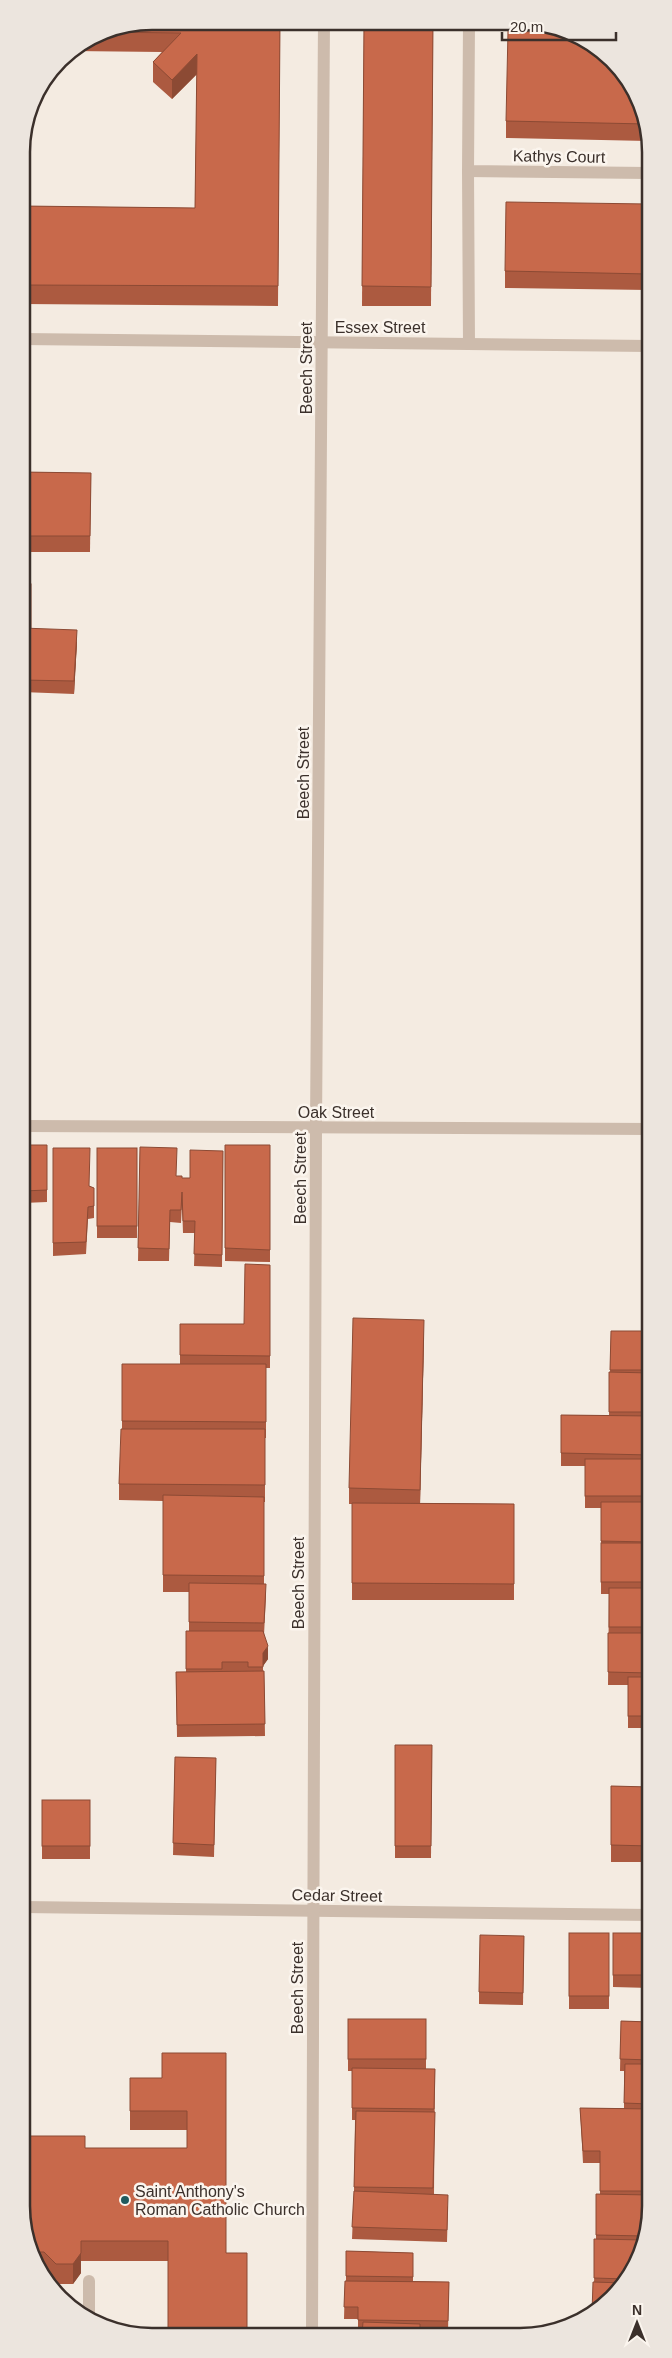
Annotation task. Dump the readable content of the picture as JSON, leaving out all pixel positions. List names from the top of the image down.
{
  "streets": {
    "street": [
      "Kathys Court",
      "Essex Street",
      "Beech Street",
      "Oak Street",
      "Cedar Street"
    ]
  },
  "crossings": [
    ["Essex Street", "Beech Street"],
    ["Beech Street", "Oak Street"],
    ["Beech Street", "Cedar Street"]
  ],
  "places": ["Saint Anthony's Roman Catholic Church"],
  "scale_bar": "20 m",
  "north": "top"
}
